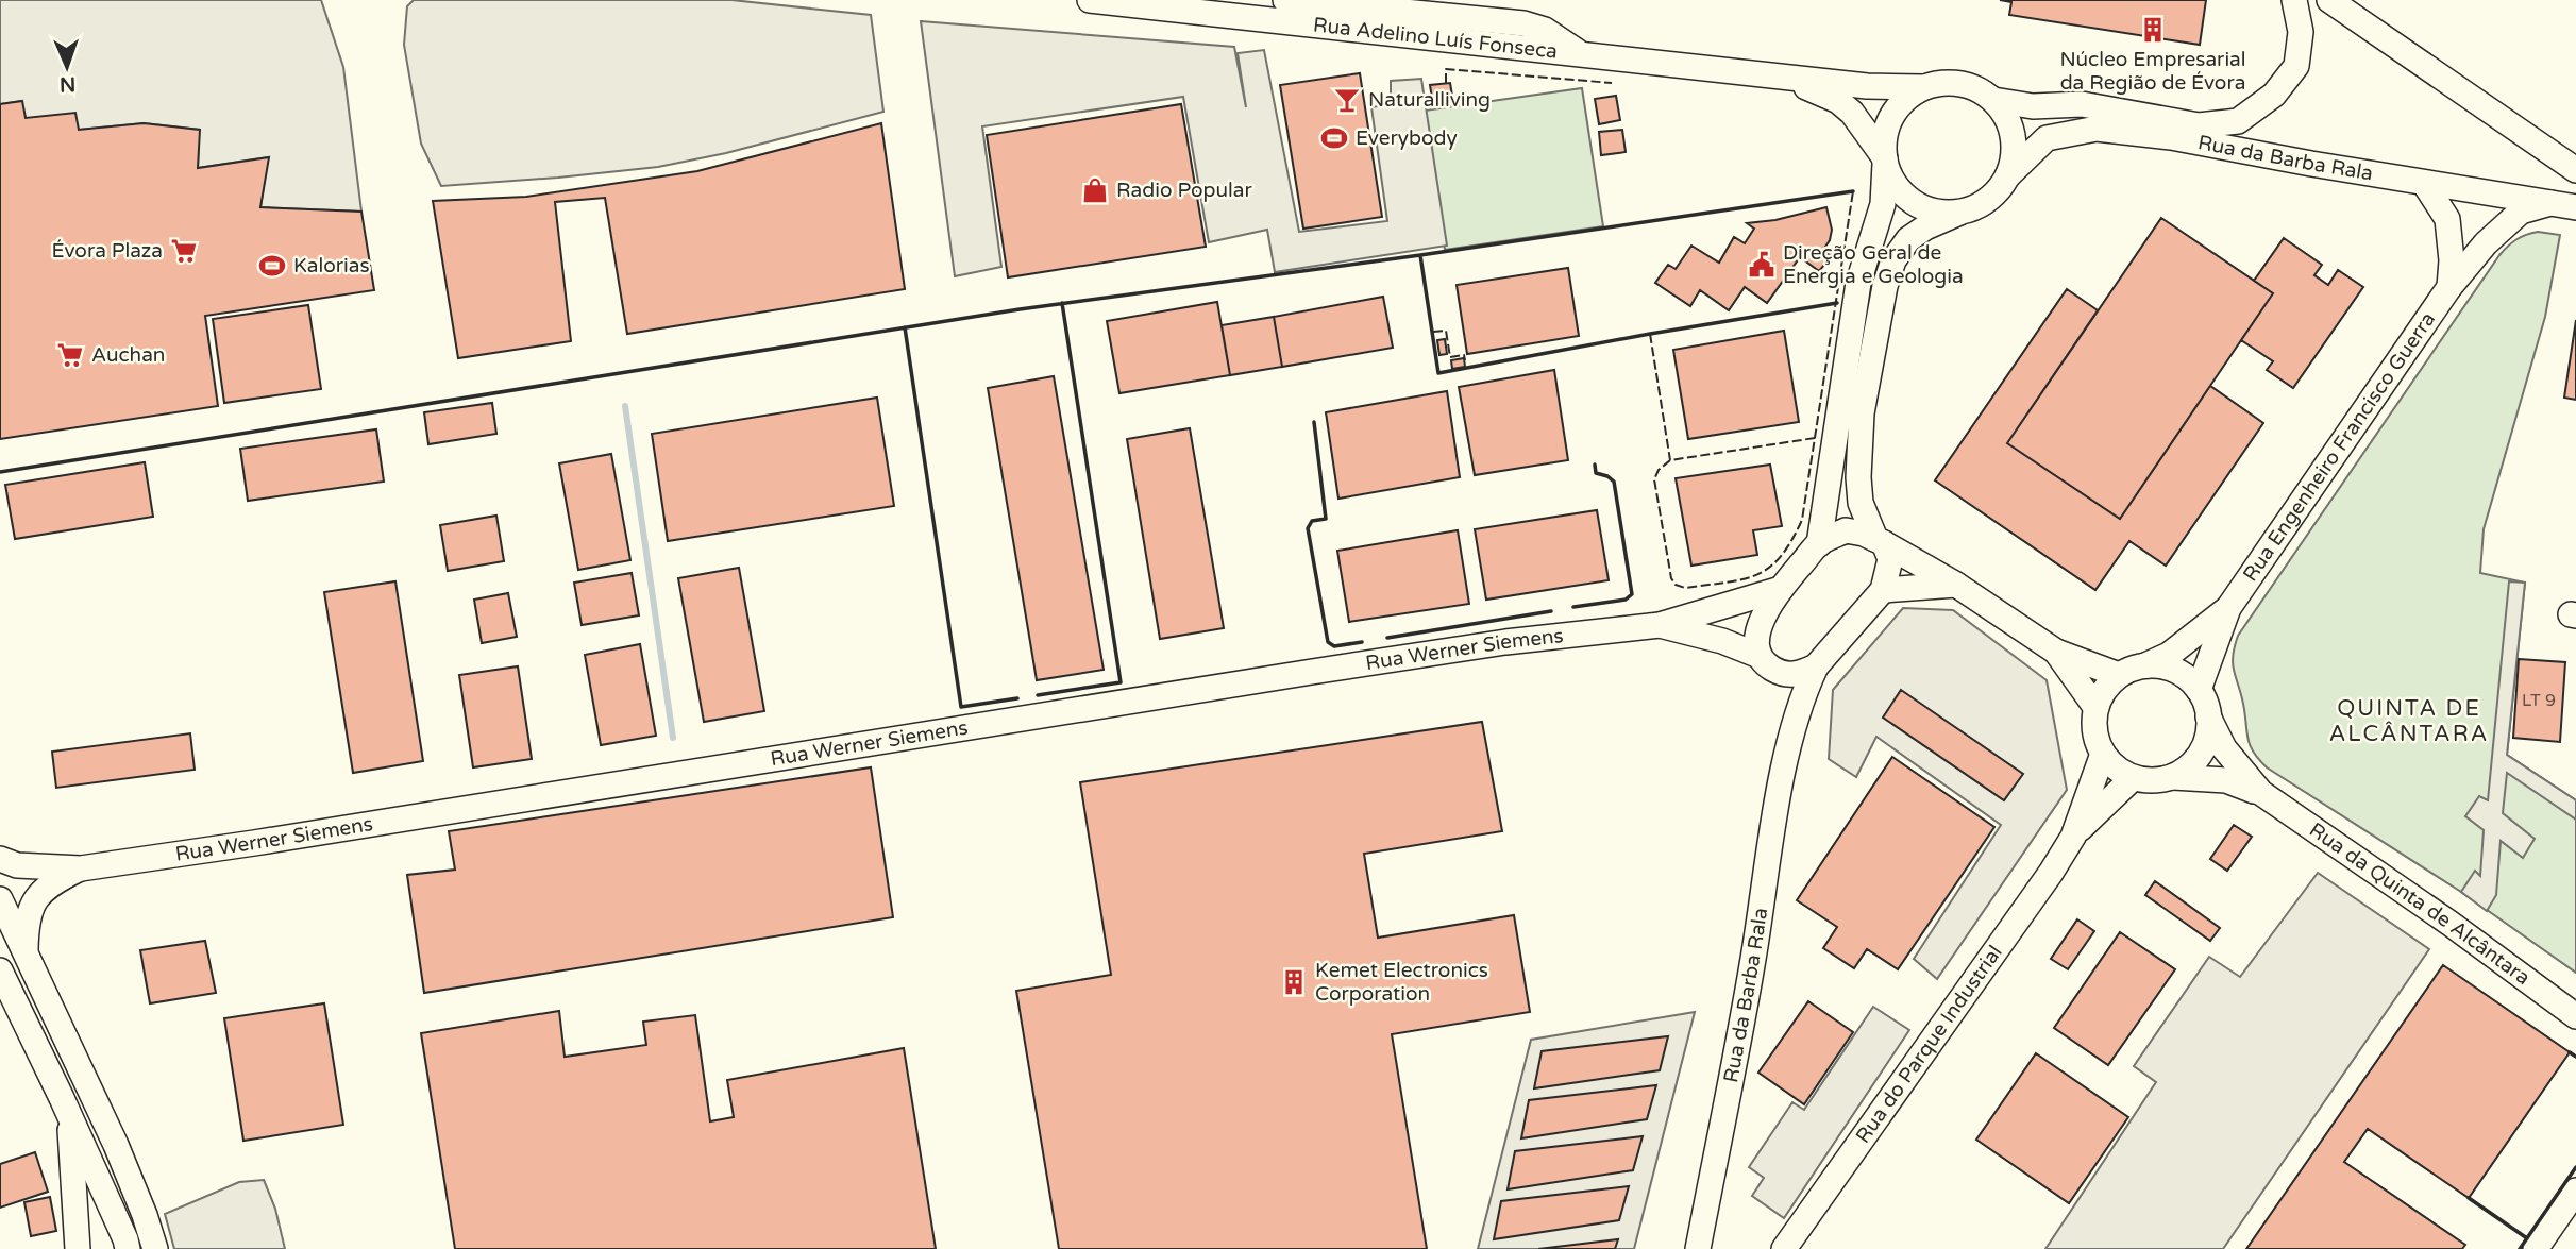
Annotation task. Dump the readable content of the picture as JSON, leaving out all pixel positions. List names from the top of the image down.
{
  "streets": {
    "street": [
      "Rua Adelino Luís Fonseca",
      "Rua da Barba Rala",
      "Rua Engenheiro Francisco Guerra",
      "Rua Werner Siemens",
      "Rua da Quinta de Alcântara",
      "Rua do Parque Industrial"
    ]
  },
  "crossings": [
    ["Rua Adelino Luís Fonseca", "Rua da Barba Rala"],
    ["Rua da Barba Rala", "Rua Engenheiro Francisco Guerra"],
    ["Rua da Barba Rala", "Rua Werner Siemens"],
    ["Rua Engenheiro Francisco Guerra", "Rua do Parque Industrial"]
  ],
  "districts": ["QUINTA DE ALCÂNTARA"],
  "places": {
    "building": ["Núcleo Empresarial da Região de Évora", "Kemet Electronics Corporation"],
    "bar": ["Naturalliving"],
    "sports": ["Everybody", "Kalorias"],
    "shop": ["Radio Popular"],
    "supermarket": ["Évora Plaza", "Auchan"],
    "public building": ["Direção Geral de Energia e Geologia"]
  },
  "house_numbers": ["LT 9"],
  "north": "bottom"
}
